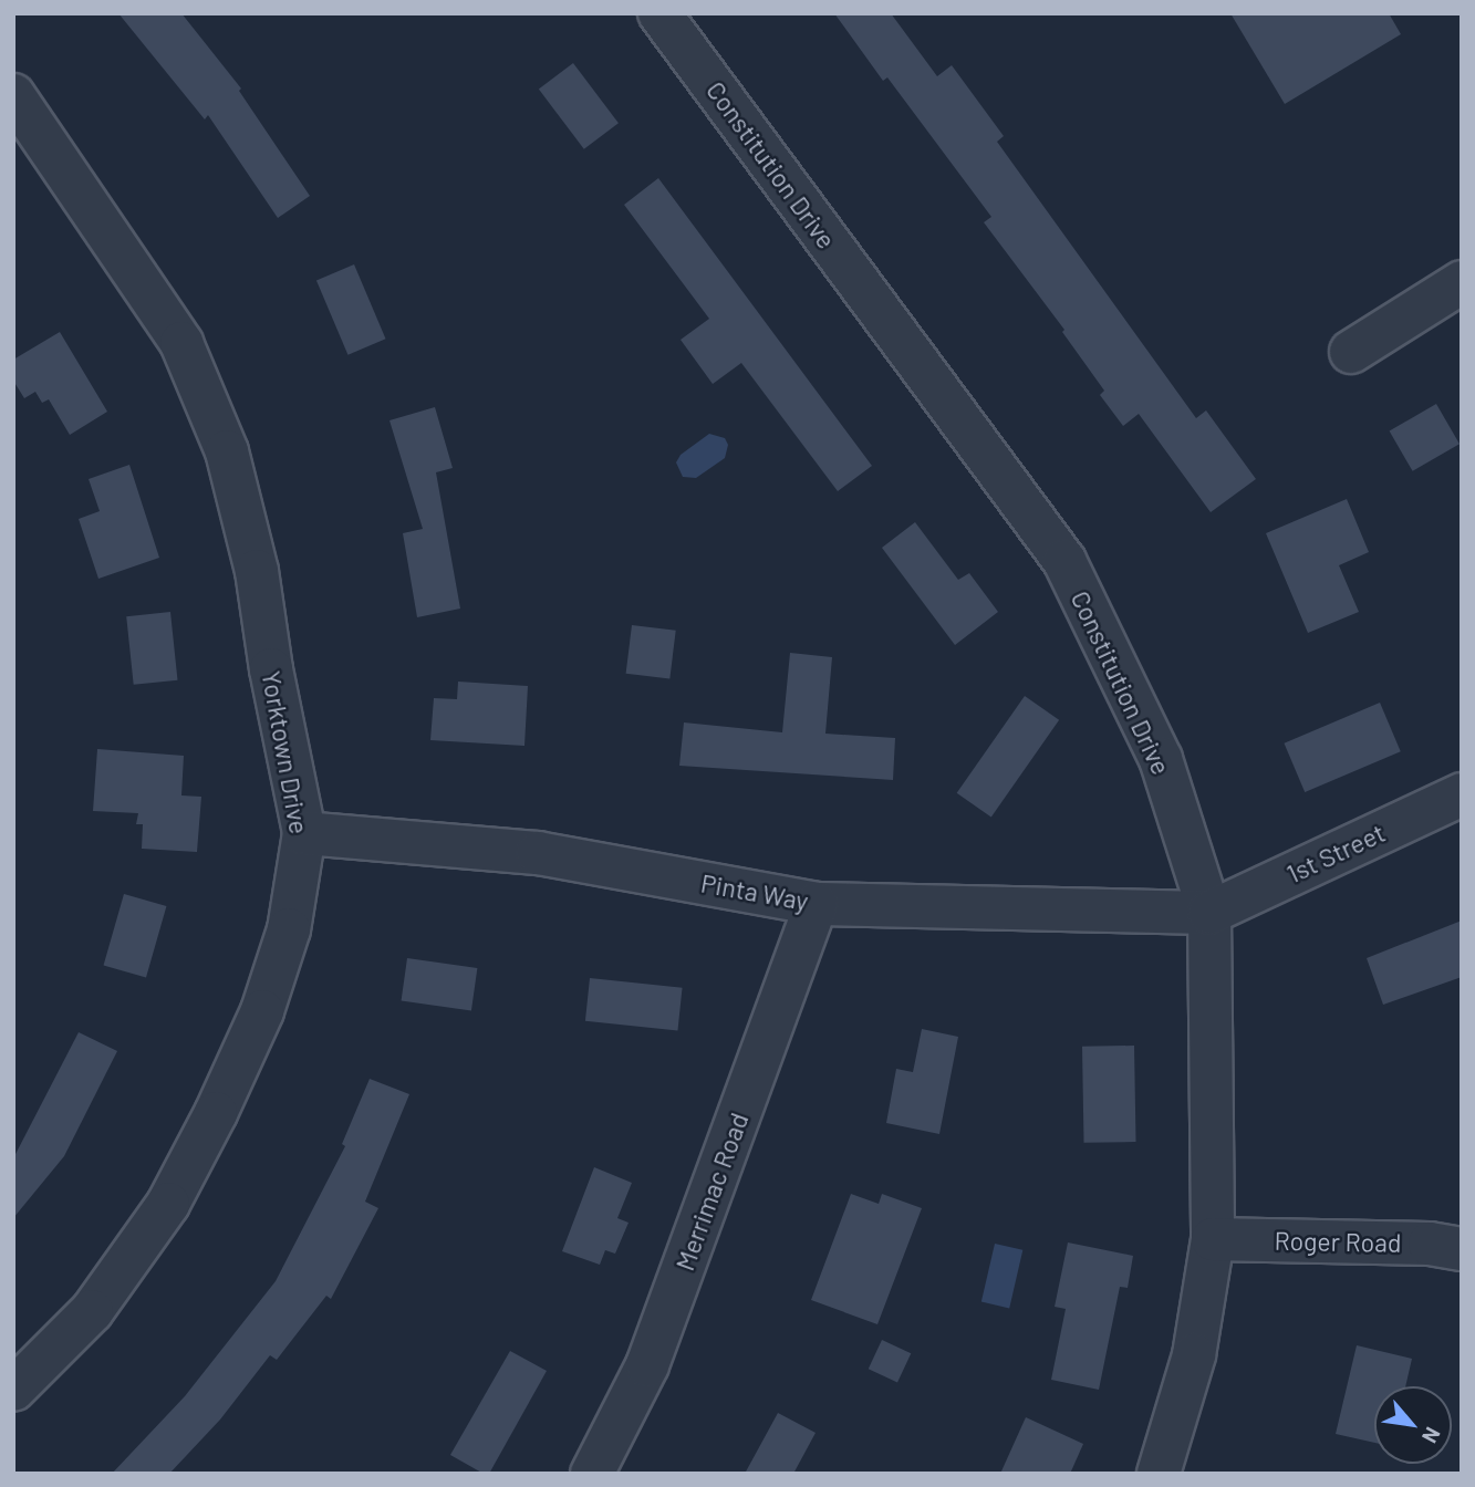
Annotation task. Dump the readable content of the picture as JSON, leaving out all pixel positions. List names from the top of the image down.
{
  "streets": {
    "street": [
      "Constitution Drive",
      "Yorktown Drive",
      "1st Street",
      "Pinta Way",
      "Merrimac Road",
      "Roger Road"
    ]
  },
  "crossings": [
    ["Constitution Drive", "1st Street"],
    ["Constitution Drive", "Pinta Way"],
    ["Constitution Drive", "Roger Road"],
    ["Yorktown Drive", "Pinta Way"],
    ["1st Street", "Pinta Way"],
    ["Pinta Way", "Merrimac Road"]
  ],
  "north": "bottom right"
}
